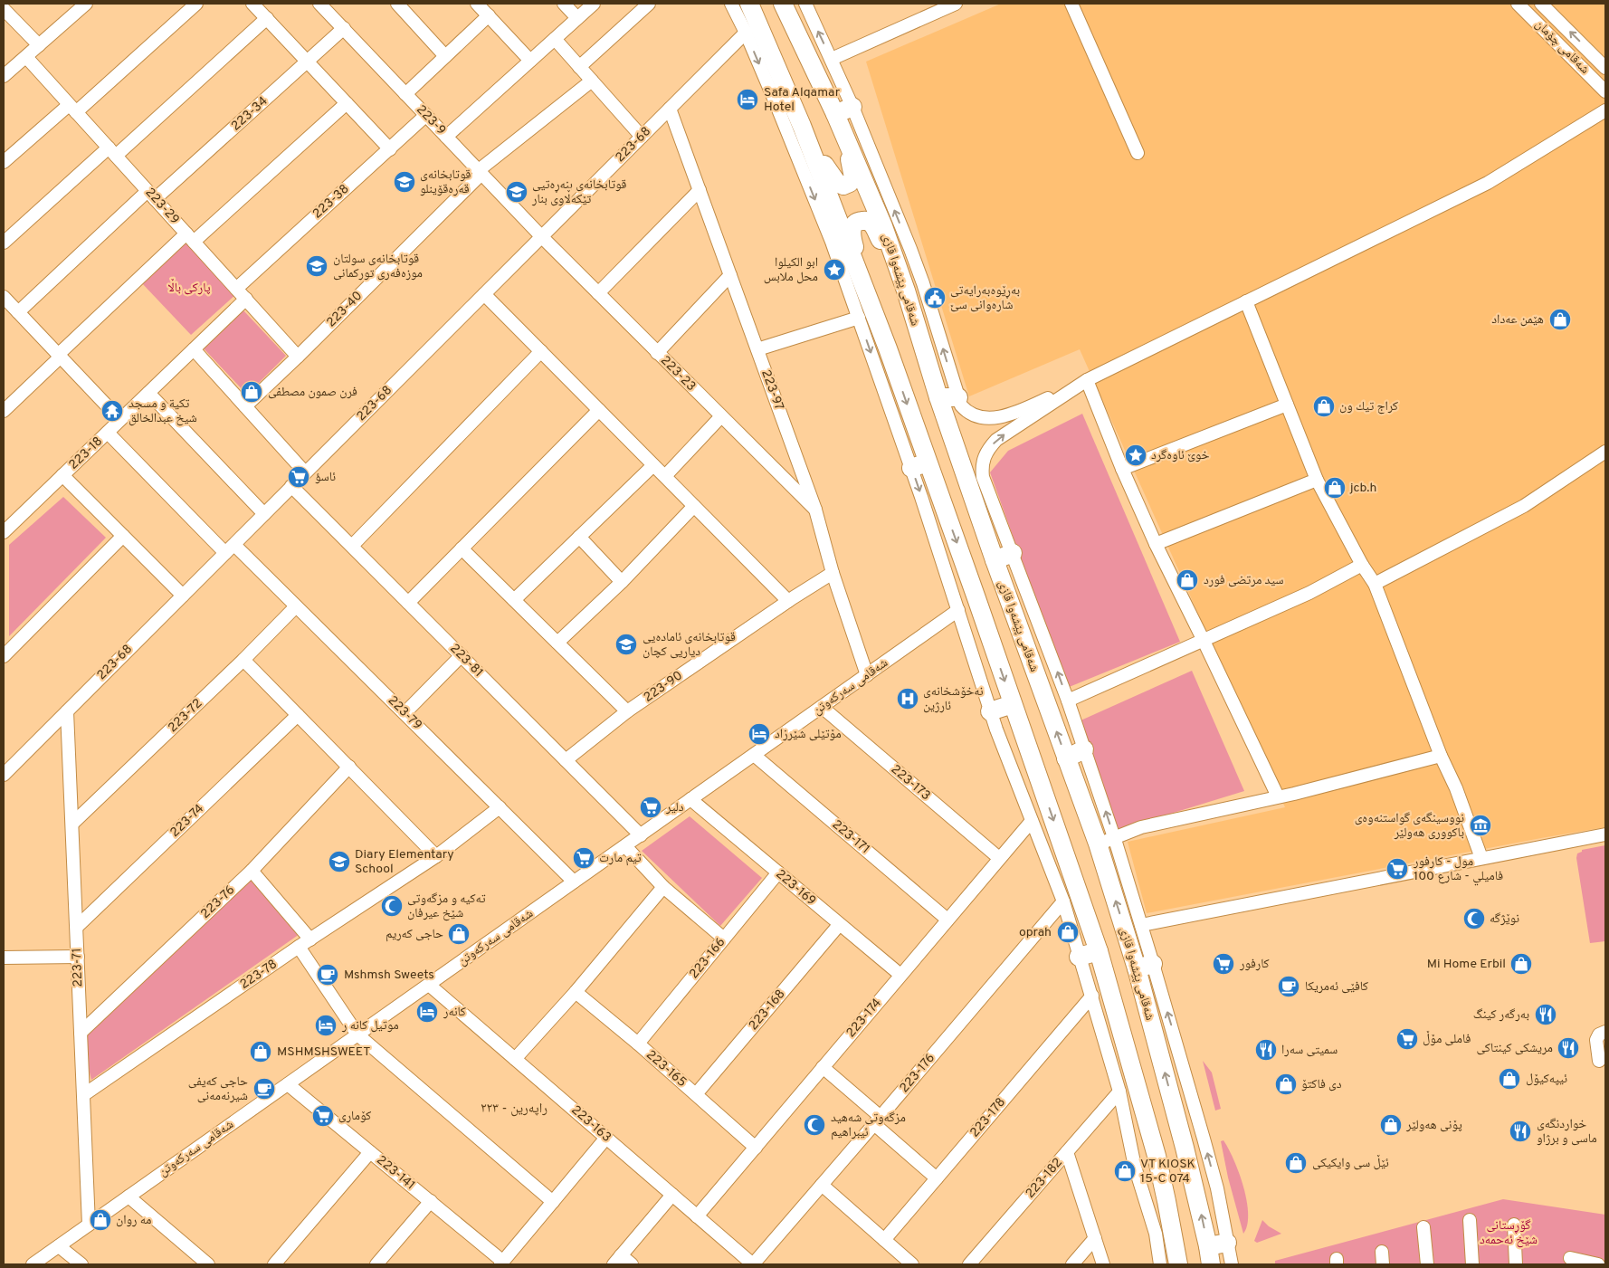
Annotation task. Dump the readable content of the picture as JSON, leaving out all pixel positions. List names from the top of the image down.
{
  "streets": {
    "highway": ["شەقامی پێشەوا قازی"],
    "street": [
      "شەقامی چۆمان",
      "223-34",
      "223-9",
      "223-68",
      "223-38",
      "223-29",
      "223-40",
      "223-23",
      "223-97",
      "223-18",
      "223-81",
      "223-90",
      "شەقامی سەرکەوتن",
      "223-79",
      "223-72",
      "223-173",
      "223-74",
      "223-171",
      "223-169",
      "223-76",
      "223-166",
      "223-71",
      "223-78",
      "223-168",
      "223-174",
      "223-165",
      "223-176",
      "223-178",
      "223-163",
      "223-141",
      "223-182"
    ]
  },
  "crossings": [
    ["223-34", "223-9"],
    ["223-34", "223-29"],
    ["223-9", "223-68"],
    ["223-9", "223-38"],
    ["223-9", "223-40"],
    ["223-9", "223-23"],
    ["223-68", "223-23"],
    ["223-68", "223-97"],
    ["223-68", "223-81"],
    ["223-68", "223-79"],
    ["223-68", "223-71"],
    ["223-38", "223-29"],
    ["223-29", "223-40"],
    ["223-29", "223-18"],
    ["223-23", "223-97"],
    ["223-97", "223-90"],
    ["223-97", "شەقامی سەرکەوتن"],
    ["223-81", "223-90"],
    ["223-81", "شەقامی سەرکەوتن"],
    ["شەقامی سەرکەوتن", "223-79"],
    ["شەقامی سەرکەوتن", "223-173"],
    ["شەقامی سەرکەوتن", "223-171"],
    ["شەقامی سەرکەوتن", "223-169"],
    ["شەقامی سەرکەوتن", "223-71"],
    ["شەقامی سەرکەوتن", "223-163"],
    ["شەقامی سەرکەوتن", "223-141"],
    ["223-79", "223-72"],
    ["223-79", "223-78"],
    ["223-72", "223-71"],
    ["223-173", "223-174"],
    ["223-74", "223-71"],
    ["223-171", "223-174"],
    ["223-169", "223-166"],
    ["223-169", "223-168"],
    ["223-169", "223-174"],
    ["223-76", "223-71"],
    ["223-166", "223-165"],
    ["223-71", "223-78"],
    ["223-168", "223-165"],
    ["223-174", "223-165"],
    ["223-174", "223-163"],
    ["223-176", "223-163"]
  ],
  "districts": ["راپەرین - ٢٢٣"],
  "parks": ["پارکی باڵا", "گۆڕستانی شێخ ئەحمەد"],
  "places": {
    "hotel": [
      "Safa Alqamar Hotel",
      "مۆتێلی شێرزاد",
      "کانەر",
      "موتيل كانه ر"
    ],
    "school or university": [
      "قوتابخانەی قەرەقۆینلو",
      "قوتابخانەی بنەڕەتیی تێکەڵاوی بنار",
      "قوتابخانەی سولتان موزەفەری تورکمانی",
      "قوتابخانەی ئامادەیی دیاریی کچان",
      "Diary Elementary School"
    ],
    "place": ["ابو الكيلوا محل ملابس", "خوێ ئاوەگرد"],
    "public building": ["بەڕێوەبەرایەتی شارەوانی سێ"],
    "shop": [
      "هێمن عەداد",
      "فرن صمون مصطفى",
      "كراج تيك ون",
      "jcb.h",
      "سيد مرتضى فورد",
      "oprah",
      "حاجی کەریم",
      "Mi Home Erbil",
      "MSHMSHSWEET",
      "ئیپەکیۆل",
      "دی فاکتۆ",
      "پۆنی هەولێر",
      "ئێڵ سی وایکیکی",
      "VT KIOSK 15-C 074",
      "مه روان"
    ],
    "temple": ["تكية و مسجد شيخ عبدالخالق"],
    "supermarket": [
      "ئاسؤ",
      "دلير",
      "تیم مارت",
      "مول - كارفور فاميلي - شارع 100",
      "کارفور",
      "فاملی مۆڵ",
      "كۆماری"
    ],
    "hospital": ["نەخۆشخانەی ئارژین"],
    "museum": ["نووسینگەی گواستنەوەی باکووری هەولێر"],
    "mosque": ["تەکیە و مزگەوتی شێخ عیرفان", "نوێژگە", "مزگەوتی شەهید ئیبراهیم"],
    "cafe": ["Mshmsh Sweets", "کافێی ئەمریکا", "حاجی کەیفی شیرنەمەنی"],
    "restaurant": [
      "بەرگەر کینگ",
      "مریشکی کینتاکی",
      "سمیتی سەرا",
      "خواردنگەی ماسی و برژاو"
    ]
  }
}
